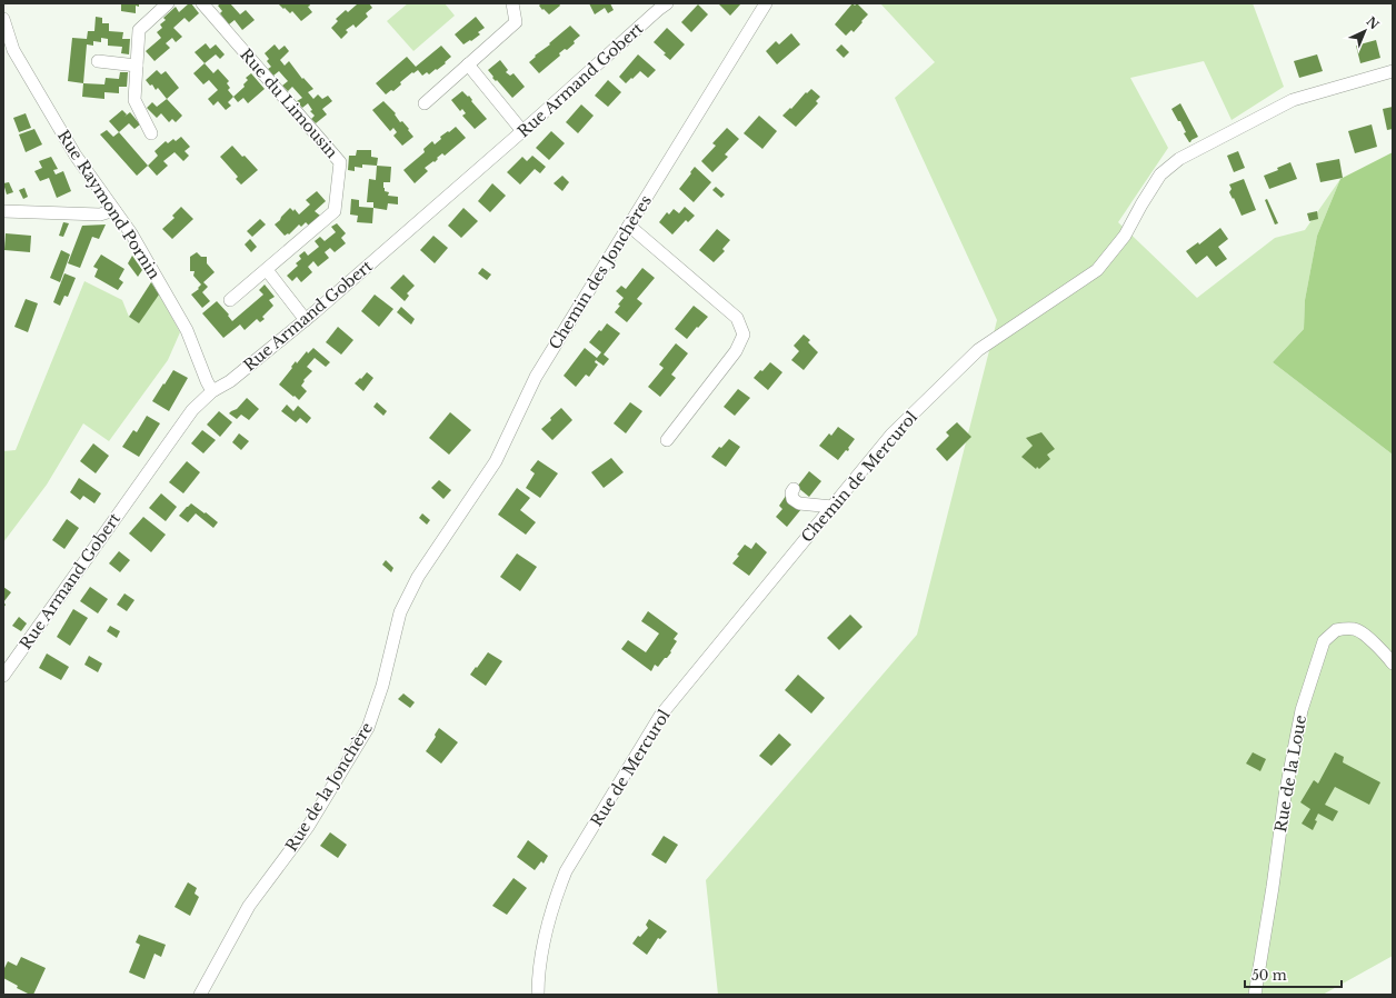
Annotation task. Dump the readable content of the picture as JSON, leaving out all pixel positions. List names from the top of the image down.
{
  "streets": {
    "street": [
      "Rue Armand Gobert",
      "Rue du Limousin",
      "Rue Raymond Pornin",
      "Chemin des Jonchères",
      "Chemin de Mercurol",
      "Rue de Mercurol",
      "Rue de la Loue",
      "Rue de la Jonchère"
    ]
  },
  "crossings": [
    ["Rue Armand Gobert", "Rue Raymond Pornin"],
    ["Chemin des Jonchères", "Rue de la Jonchère"],
    ["Chemin de Mercurol", "Rue de Mercurol"]
  ],
  "scale_bar": "50 m",
  "north": "top right"
}
